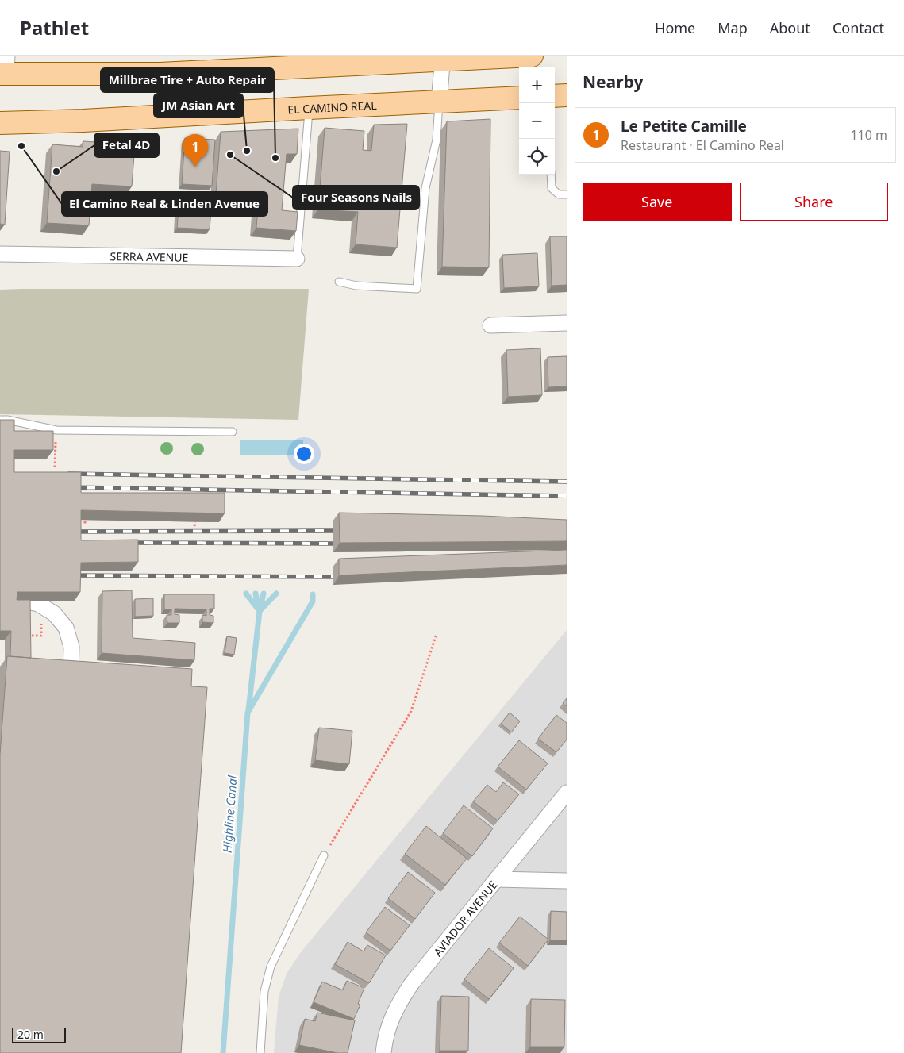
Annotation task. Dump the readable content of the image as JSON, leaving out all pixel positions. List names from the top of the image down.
{
  "streets": {
    "main road": ["EL CAMINO REAL"],
    "street": ["SERRA AVENUE", "AVIADOR AVENUE"]
  },
  "water": ["Highline Canal"],
  "places": [
    "El Camino Real & Linden Avenue",
    "JM Asian Art",
    "Four Seasons Nails",
    "Millbrae Tire + Auto Repair",
    "Fetal 4D"
  ],
  "scale_bar": "20 m",
  "page": {
    "header": "Pathlet",
    "nav": [
      "Home",
      "Map",
      "About",
      "Contact"
    ],
    "heading": "Nearby",
    "map_buttons": ["+", "−"],
    "list": [
      {
        "mark": "1",
        "name": "Le Petite Camille",
        "note": "Restaurant · El Camino Real",
        "value": "110 m"
      }
    ],
    "pins": "1",
    "buttons": ["Save", "Share"],
    "scale": "20 m"
  }
}
